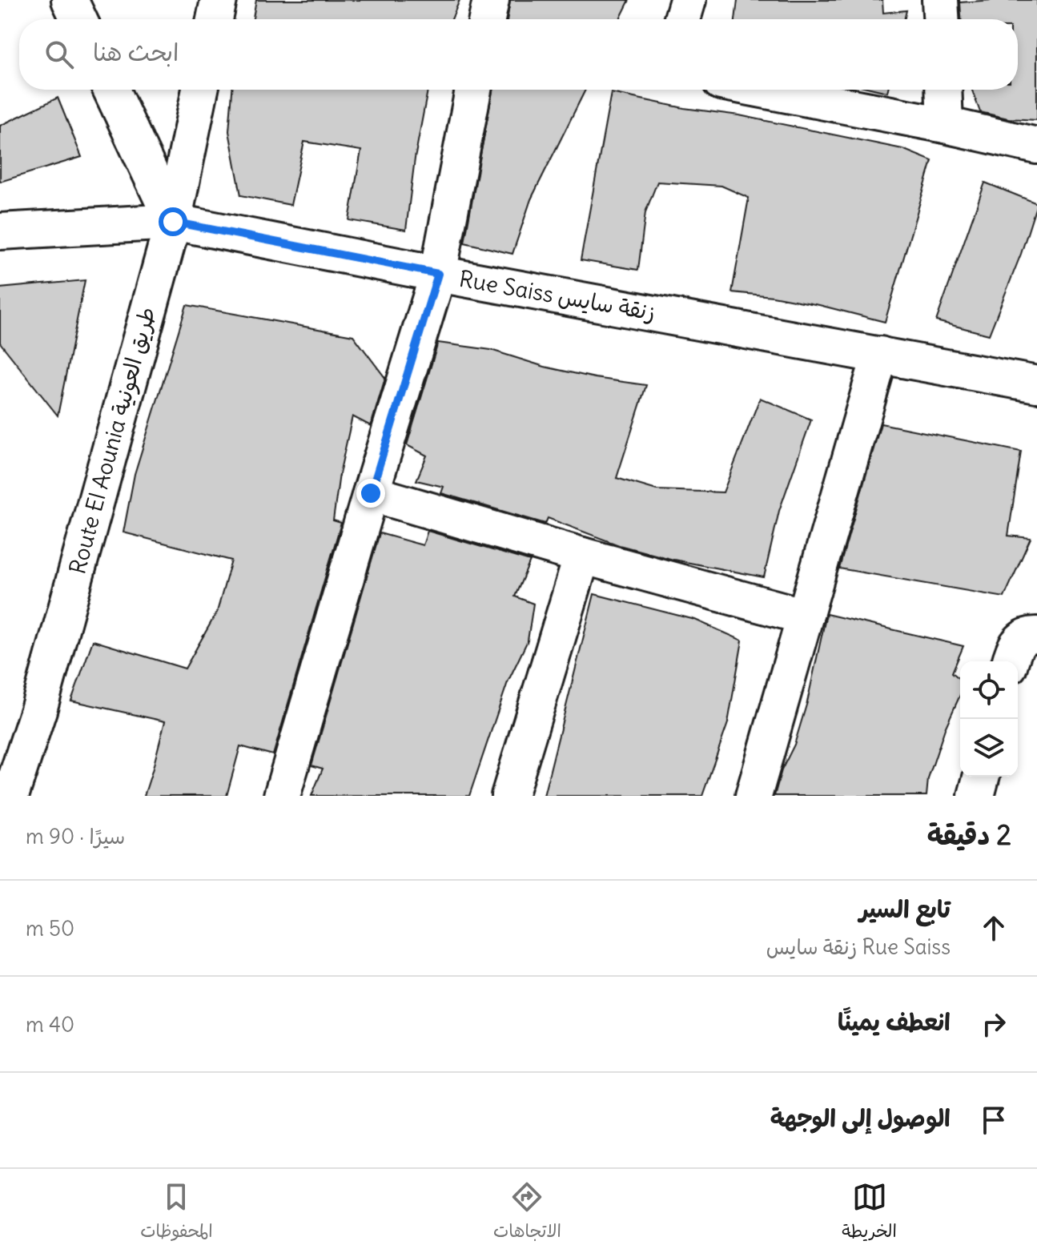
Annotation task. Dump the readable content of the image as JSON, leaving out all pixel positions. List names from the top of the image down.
{
  "streets": {
    "street": ["Rue Saiss زنقة سايس", "Route El Aounia طريق العونية"]
  },
  "crossings": [
    ["Rue Saiss زنقة سايس", "Route El Aounia طريق العونية"]
  ],
  "page": {
    "search": "ابحث هنا",
    "heading": ["2 دقيقة", "سيرًا · 90 m"],
    "list": [
      ["تابع السير", "Rue Saiss زنقة سايس", "50 m"],
      ["انعطف يمينًا", "40 m"],
      "الوصول إلى الوجهة"
    ],
    "nav": ["الخريطة", "الاتجاهات", "المحفوظات"]
  }
}
